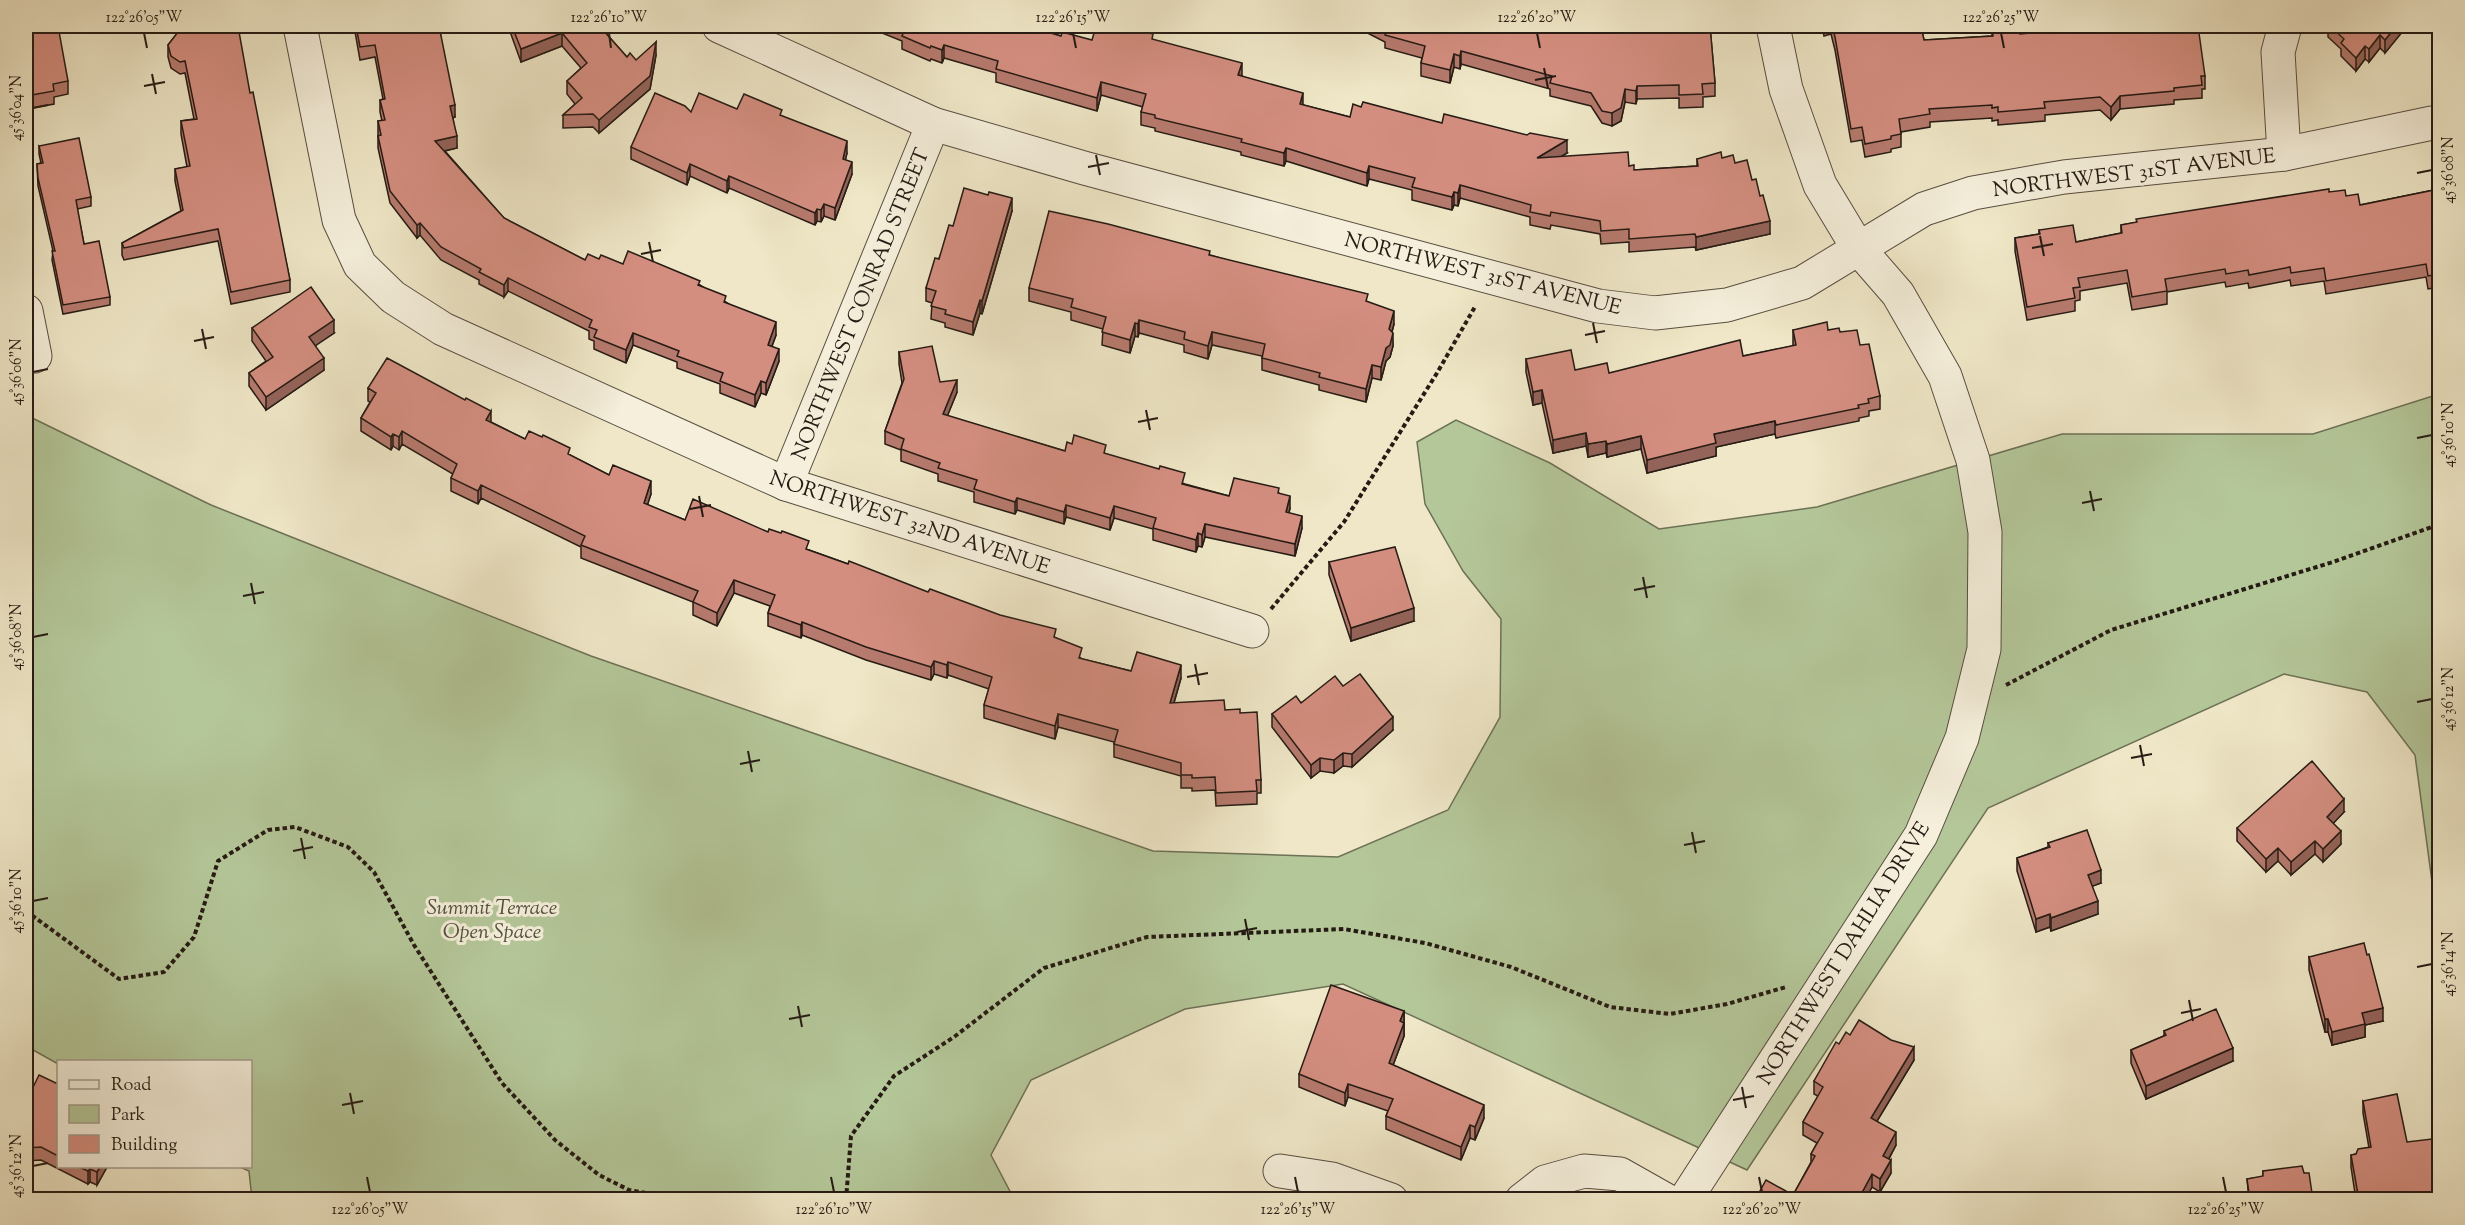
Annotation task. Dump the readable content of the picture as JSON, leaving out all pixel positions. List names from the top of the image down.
{
  "streets": {
    "street": [
      "NORTHWEST 31ST AVENUE",
      "NORTHWEST CONRAD STREET",
      "NORTHWEST 32ND AVENUE",
      "NORTHWEST DAHLIA DRIVE"
    ]
  },
  "crossings": [
    ["NORTHWEST 31ST AVENUE", "NORTHWEST CONRAD STREET"],
    ["NORTHWEST 31ST AVENUE", "NORTHWEST DAHLIA DRIVE"],
    ["NORTHWEST CONRAD STREET", "NORTHWEST 32ND AVENUE"]
  ],
  "parks": ["Summit Terrace Open Space"],
  "legend": ["Road", "Park", "Building"],
  "coordinates": [
    "122°26'05\"W",
    "122°26'10\"W",
    "122°26'15\"W",
    "122°26'20\"W",
    "122°26'25\"W",
    "45°36'04\"N",
    "45°36'08\"N",
    "45°36'06\"N",
    "45°36'10\"N",
    "45°36'12\"N",
    "45°36'14\"N"
  ]
}
